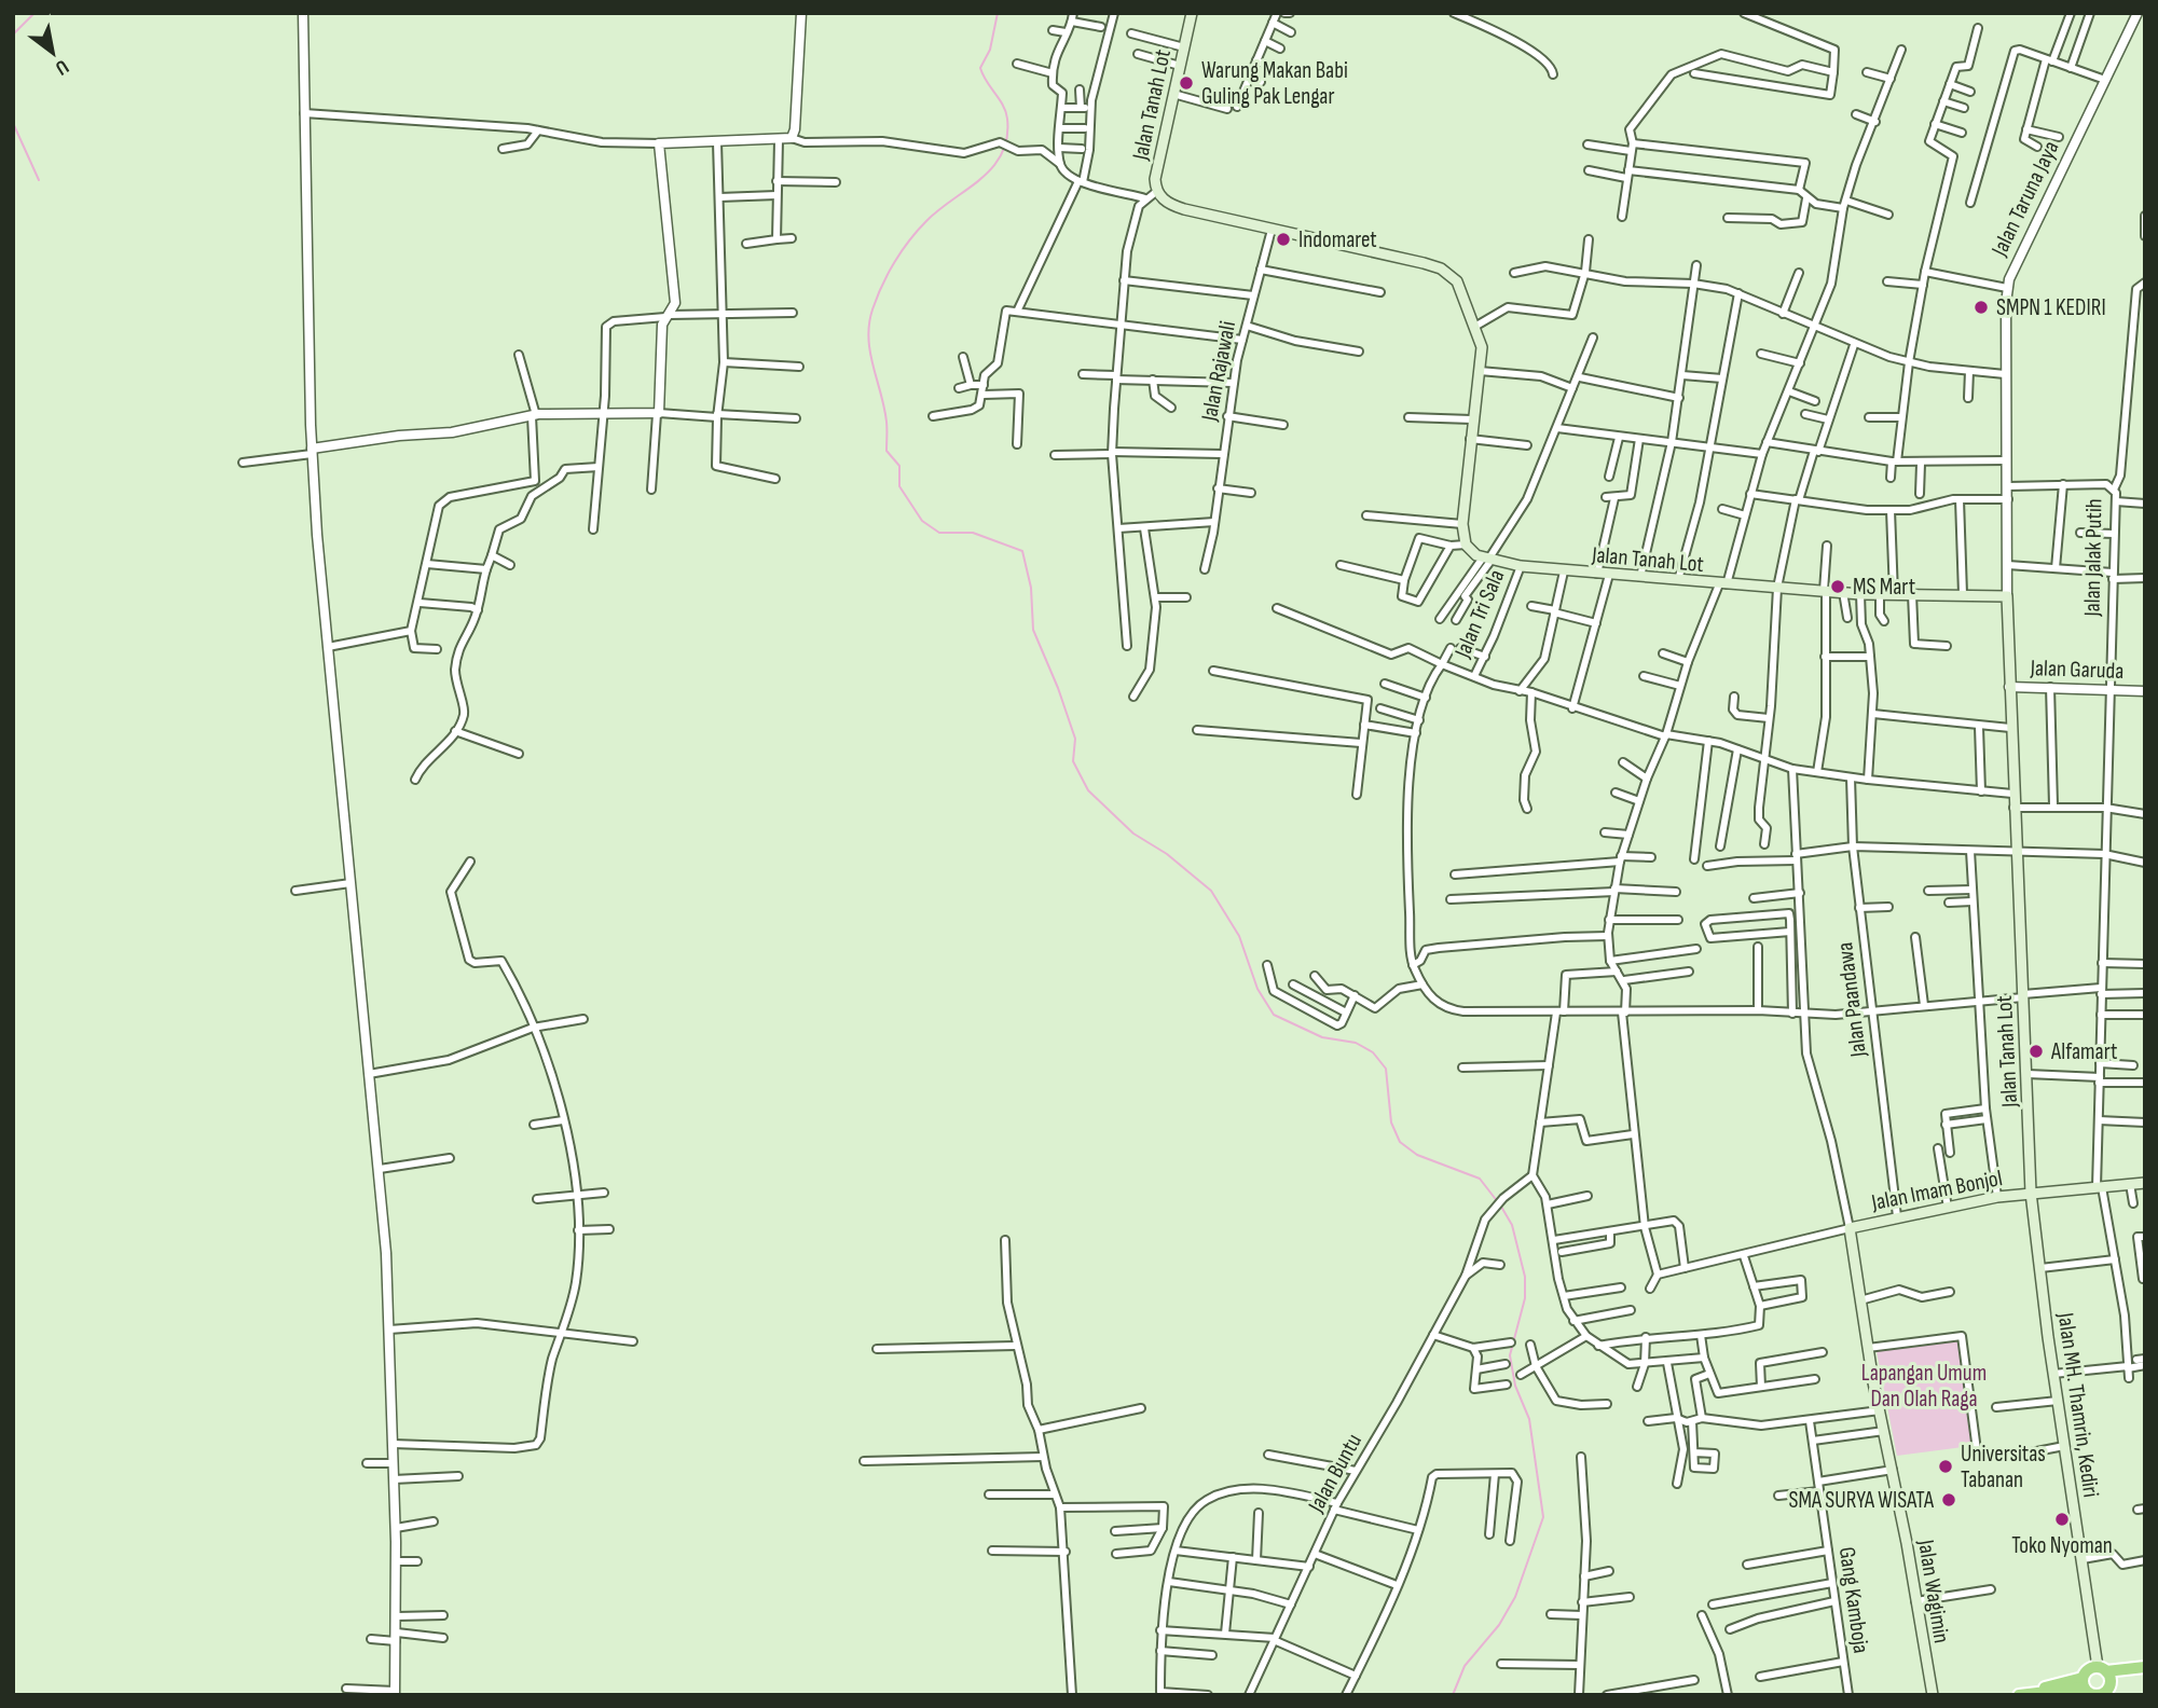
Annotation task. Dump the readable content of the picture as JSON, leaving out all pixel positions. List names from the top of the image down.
{
  "streets": {
    "main road": [
      "Jalan Tanah Lot",
      "Jalan Imam Bonjol",
      "Jalan MH. Thamrin, Kediri",
      "Jalan Wagimin"
    ],
    "street": [
      "Jalan Taruna Jaya",
      "Jalan Rajawali",
      "Jalan Jalak Putih",
      "Jalan Tri Sala",
      "Jalan Garuda",
      "Jalan Paandawa",
      "Jalan Buntu",
      "Gang Kamboja"
    ]
  },
  "crossings": [
    ["Jalan Tanah Lot", "Jalan Taruna Jaya"],
    ["Jalan Tanah Lot", "Jalan Rajawali"],
    ["Jalan Tanah Lot", "Jalan Tri Sala"],
    ["Jalan Tanah Lot", "Jalan Garuda"],
    ["Jalan Tanah Lot", "Jalan Imam Bonjol"],
    ["Jalan Tanah Lot", "Jalan MH. Thamrin, Kediri"],
    ["Jalan Taruna Jaya", "Jalan Jalak Putih"],
    ["Jalan Jalak Putih", "Jalan Garuda"],
    ["Jalan Jalak Putih", "Jalan Imam Bonjol"],
    ["Jalan Paandawa", "Jalan Imam Bonjol"],
    ["Jalan Imam Bonjol", "Jalan MH. Thamrin, Kediri"],
    ["Jalan Imam Bonjol", "Jalan Wagimin"]
  ],
  "parks": ["Lapangan Umum Dan Olah Raga"],
  "places": [
    "Warung Makan Babi Guling Pak Lengar",
    "Indomaret",
    "SMPN 1 KEDIRI",
    "MS Mart",
    "Alfamart",
    "Universitas Tabanan",
    "SMA SURYA WISATA",
    "Toko Nyoman"
  ],
  "north": "bottom right"
}
